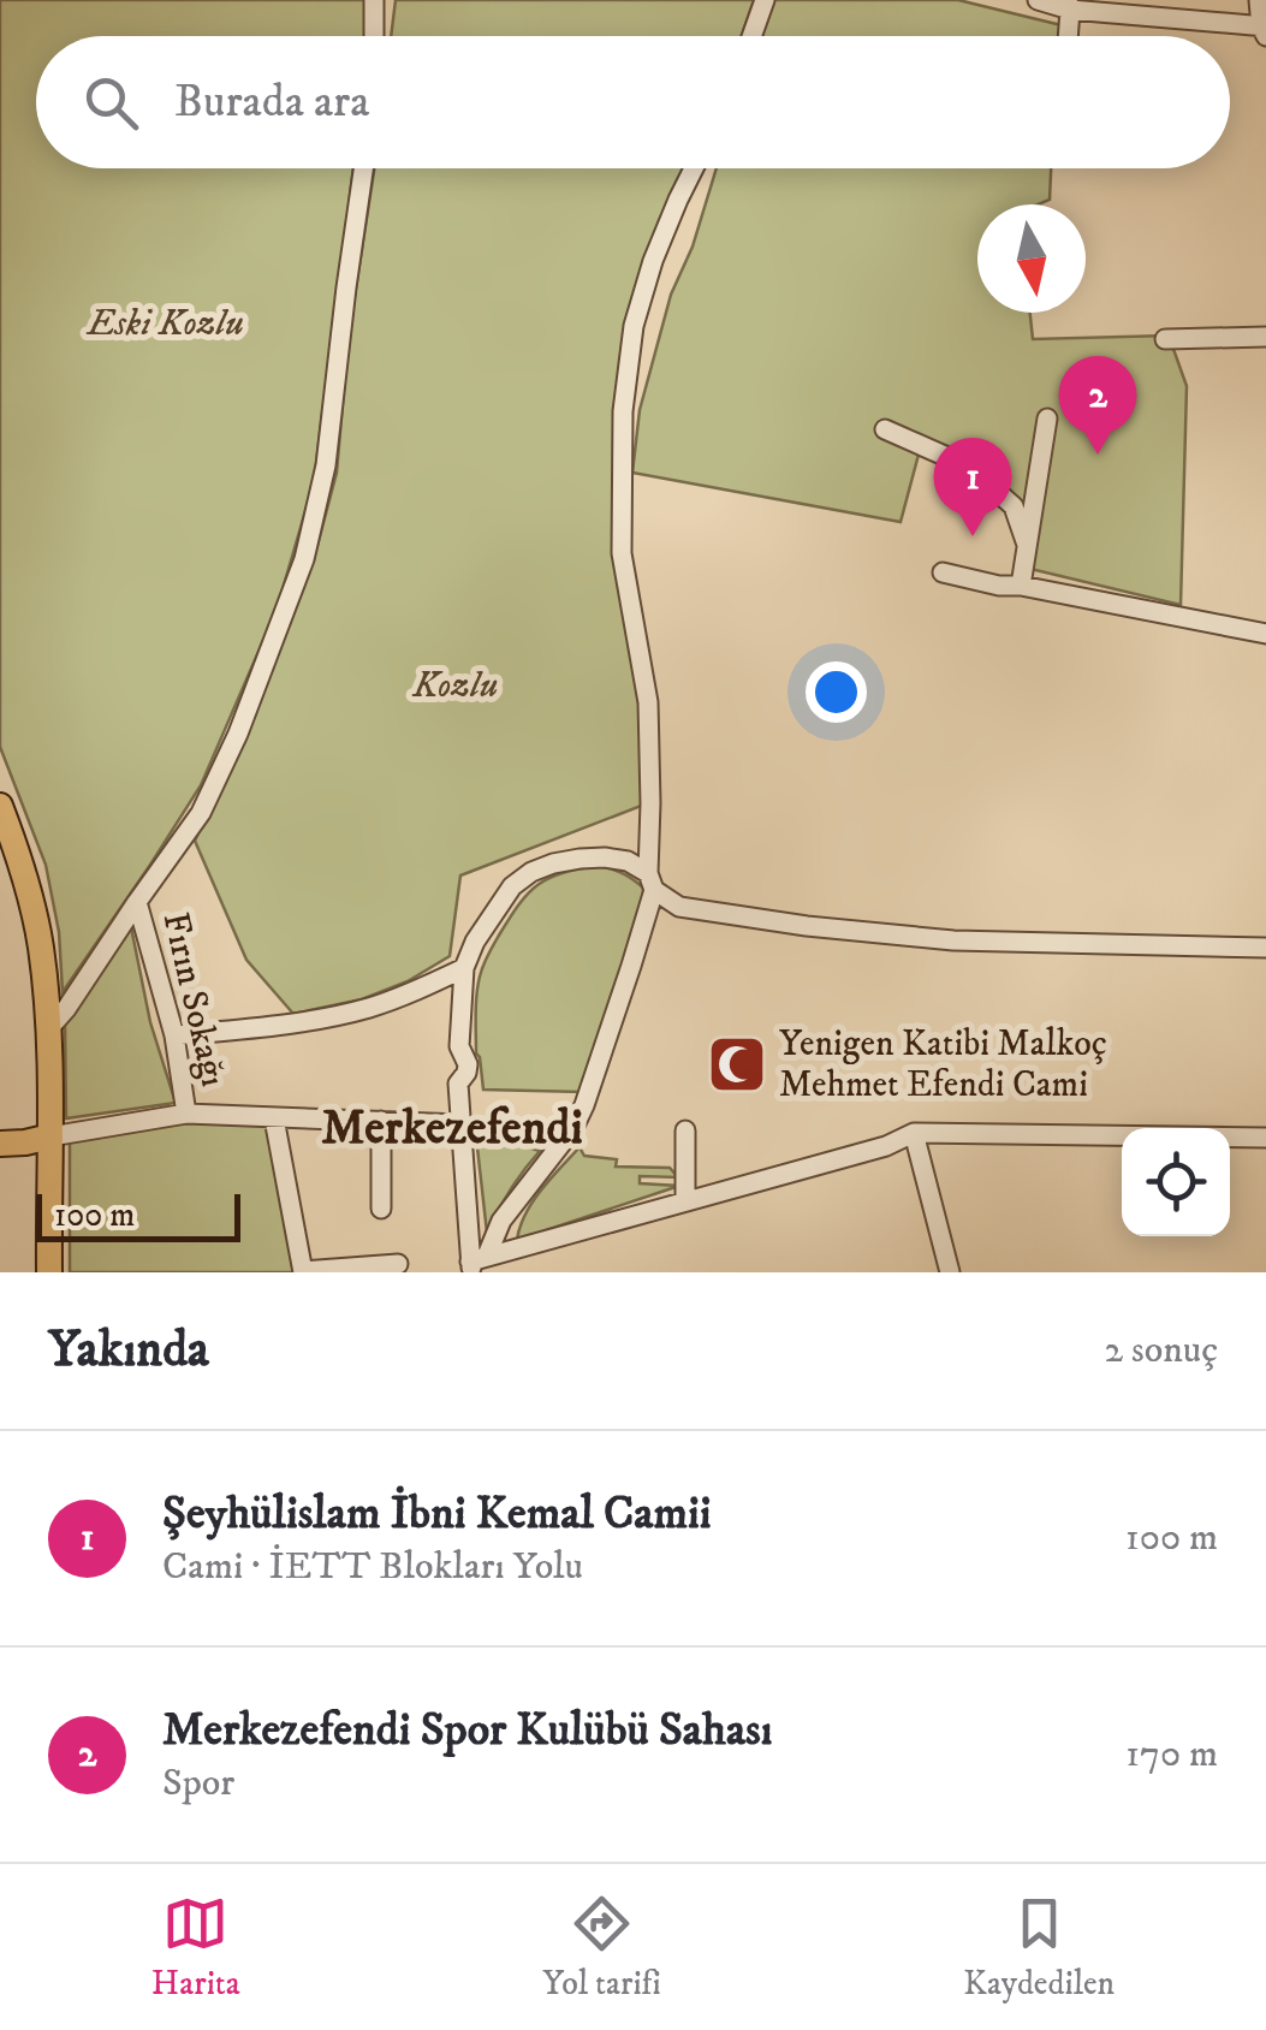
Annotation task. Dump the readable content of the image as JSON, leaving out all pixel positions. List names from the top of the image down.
{
  "streets": {
    "street": ["Fırın Sokağı"]
  },
  "districts": ["Merkezefendi"],
  "parks": ["Eski Kozlu", "Kozlu"],
  "places": {
    "mosque": ["Yenigen Katibi Malkoç Mehmet Efendi Cami"]
  },
  "scale_bar": "100 m",
  "north": "bottom",
  "page": {
    "search": "Burada ara",
    "pins": ["2", "1"],
    "scale": "100 m",
    "heading": ["Yakında", "2 sonuç"],
    "list": [
      {
        "mark": "1",
        "name": "Şeyhülislam İbni Kemal Camii",
        "note": "Cami · İETT Blokları Yolu",
        "value": "100 m"
      },
      {
        "mark": "2",
        "name": "Merkezefendi Spor Kulübü Sahası",
        "note": "Spor",
        "value": "170 m"
      }
    ],
    "nav": ["Harita", "Yol tarifi", "Kaydedilen"]
  }
}
